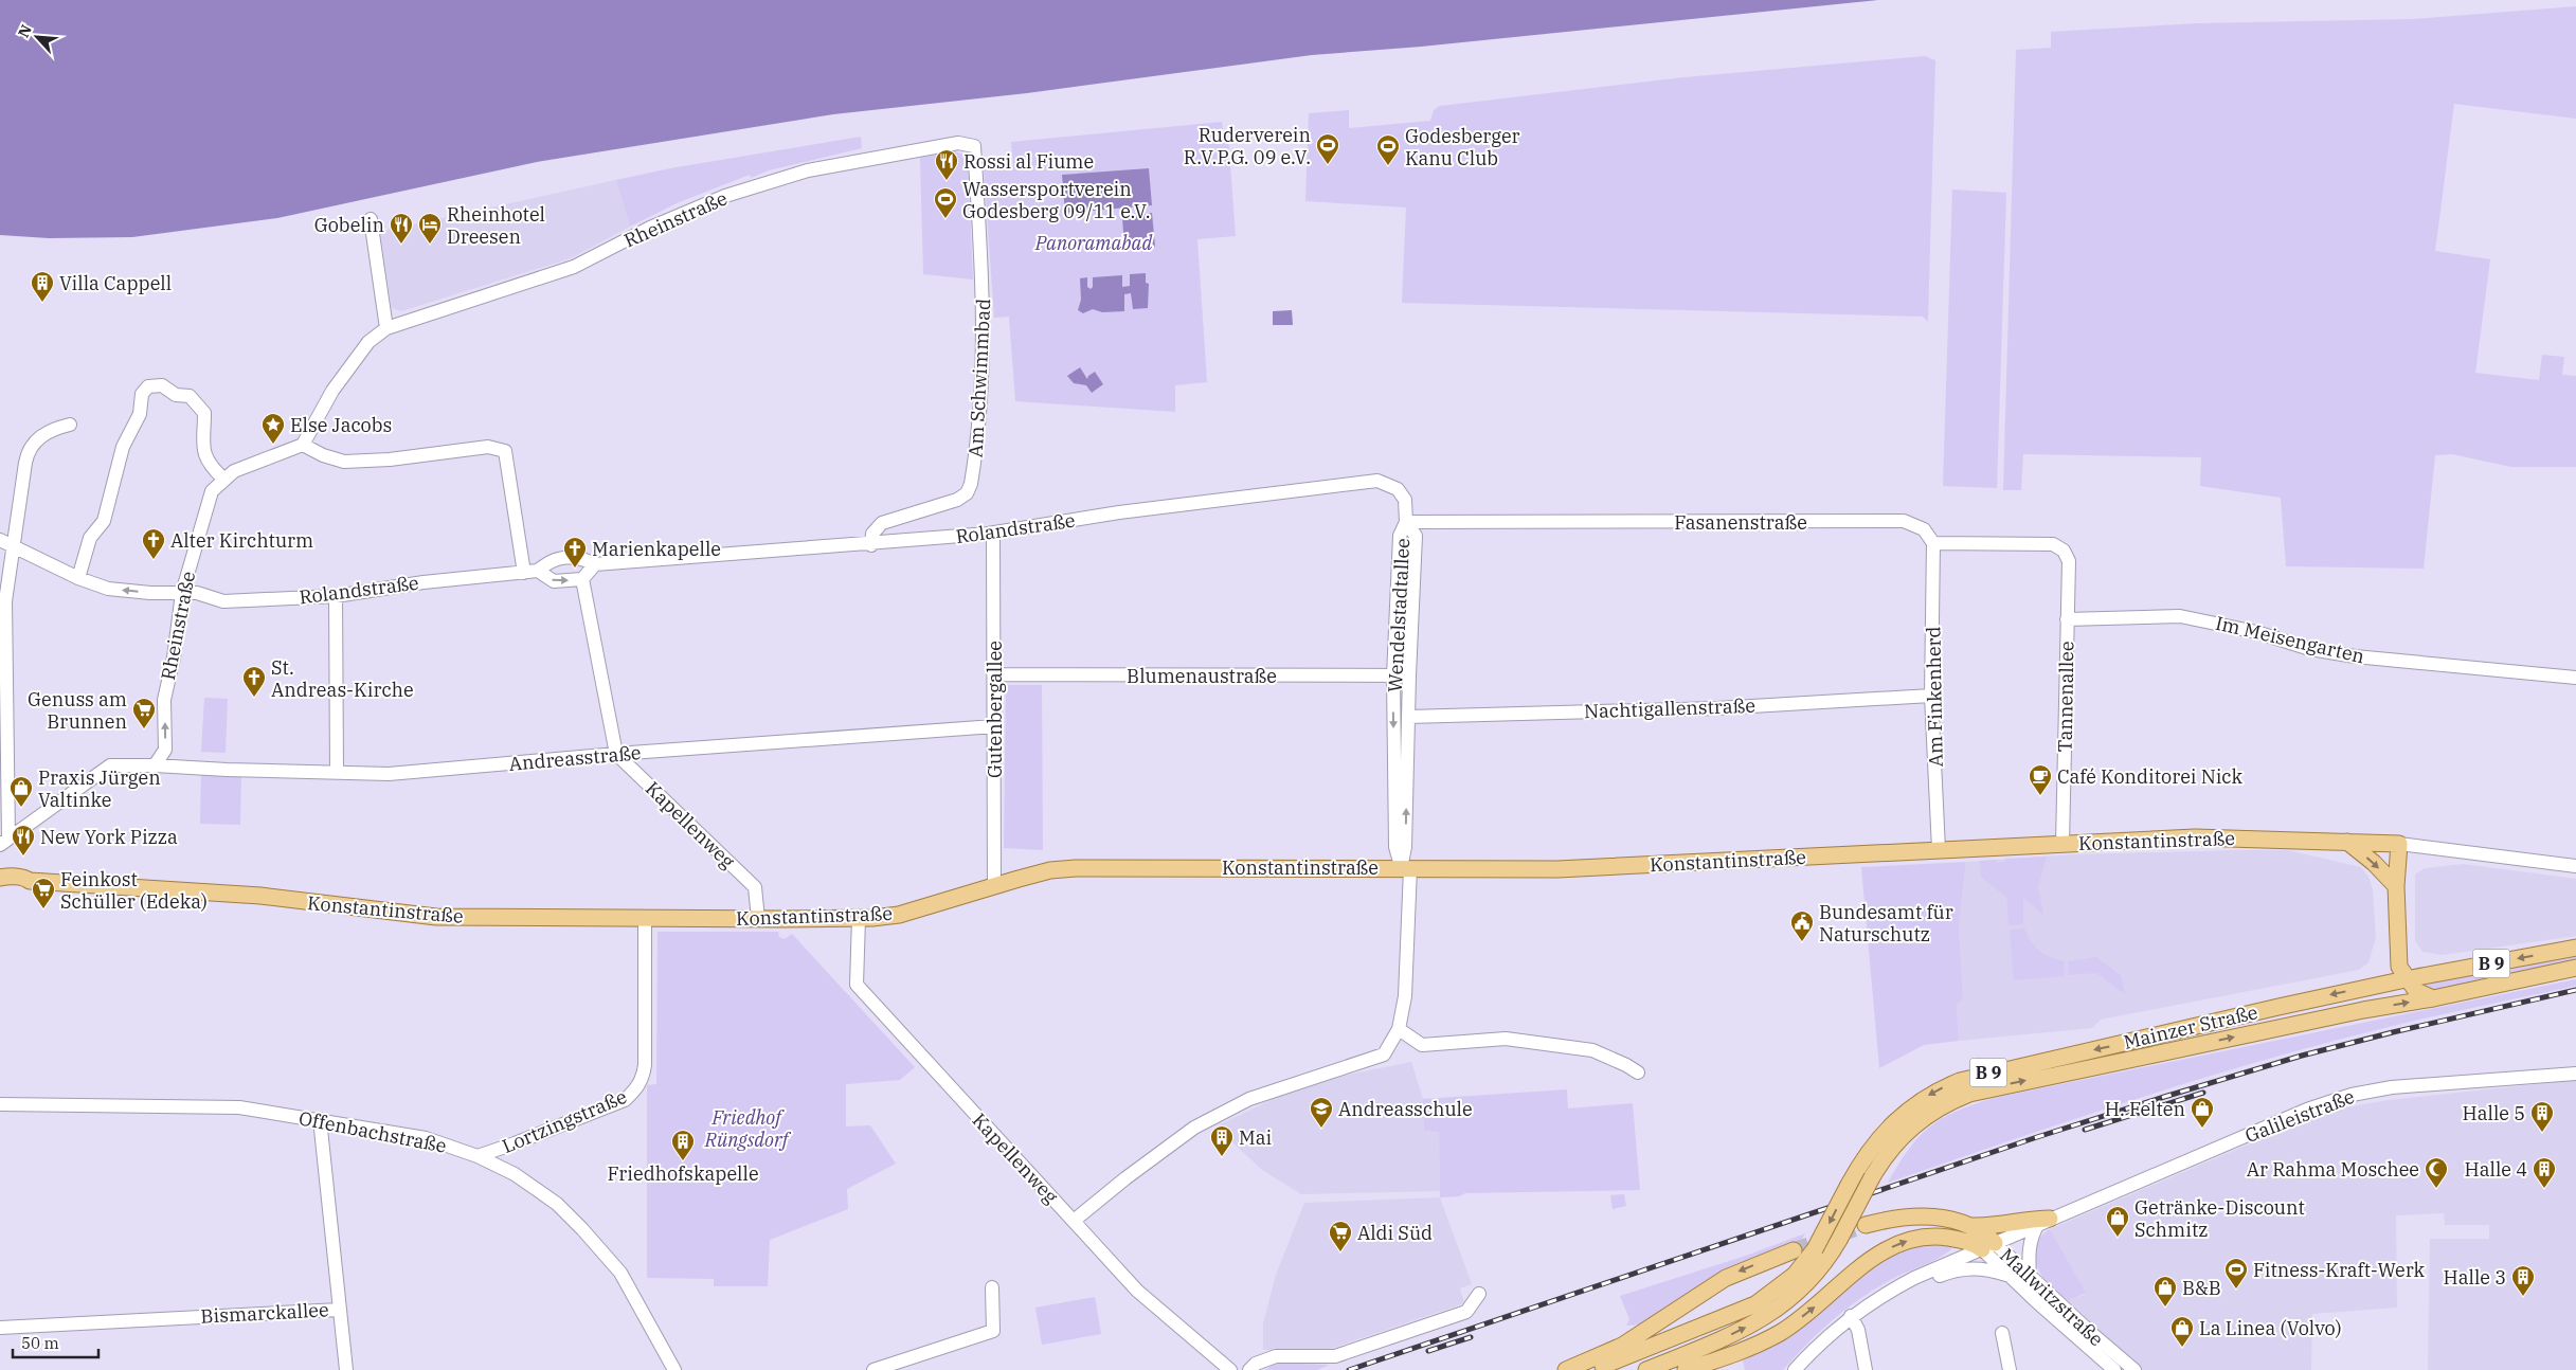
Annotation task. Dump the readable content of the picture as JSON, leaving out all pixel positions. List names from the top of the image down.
{
  "streets": {
    "main road": ["Konstantinstraße", "B 9", "Mainzer Straße"],
    "street": [
      "Rheinstraße",
      "Am Schwimmbad",
      "Fasanenstraße",
      "Rolandstraße",
      "Wendelstadtallee",
      "Im Meisengarten",
      "Blumenaustraße",
      "Am Finkenherd",
      "Tannenallee",
      "Nachtigallenstraße",
      "Gutenbergallee",
      "Andreasstraße",
      "Kapellenweg",
      "Galileistraße",
      "Lortzingstraße",
      "Offenbachstraße",
      "Mallwitzstraße",
      "Bismarckallee"
    ]
  },
  "crossings": [
    ["Rheinstraße", "Am Schwimmbad"],
    ["Rheinstraße", "Rolandstraße"],
    ["Rheinstraße", "Andreasstraße"],
    ["Am Schwimmbad", "Rolandstraße"],
    ["Fasanenstraße", "Rolandstraße"],
    ["Fasanenstraße", "Wendelstadtallee"],
    ["Fasanenstraße", "Am Finkenherd"],
    ["Fasanenstraße", "Tannenallee"],
    ["Rolandstraße", "Wendelstadtallee"],
    ["Rolandstraße", "Gutenbergallee"],
    ["Wendelstadtallee", "Blumenaustraße"],
    ["Wendelstadtallee", "Nachtigallenstraße"],
    ["Wendelstadtallee", "Konstantinstraße"],
    ["Im Meisengarten", "Tannenallee"],
    ["Blumenaustraße", "Gutenbergallee"],
    ["Am Finkenherd", "Tannenallee"],
    ["Am Finkenherd", "Nachtigallenstraße"],
    ["Am Finkenherd", "Konstantinstraße"],
    ["Tannenallee", "Konstantinstraße"],
    ["Gutenbergallee", "Andreasstraße"],
    ["Gutenbergallee", "Konstantinstraße"],
    ["Andreasstraße", "Kapellenweg"],
    ["Kapellenweg", "Konstantinstraße"],
    ["Konstantinstraße", "Lortzingstraße"],
    ["Galileistraße", "Mallwitzstraße"],
    ["Lortzingstraße", "Offenbachstraße"]
  ],
  "parks": ["Panoramabad", "Friedhof Rüngsdorf"],
  "places": {
    "sports": [
      "Ruderverein R.V.P.G. 09 e.V.",
      "Godesberger Kanu Club",
      "Wassersportverein Godesberg 09/11 e.V.",
      "Fitness-Kraft-Werk"
    ],
    "restaurant": ["Rossi al Fiume", "Gobelin", "New York Pizza"],
    "hotel": ["Rheinhotel Dreesen"],
    "building": [
      "Villa Cappell",
      "Halle 5",
      "Mai",
      "Friedhofskapelle",
      "Halle 4",
      "Halle 3"
    ],
    "place": ["Else Jacobs"],
    "church": ["Alter Kirchturm", "Marienkapelle", "St. Andreas-Kirche"],
    "supermarket": ["Genuss am Brunnen", "Feinkost Schüller (Edeka)", "Aldi Süd"],
    "cafe": ["Café Konditorei Nick"],
    "shop": [
      "Praxis Jürgen Valtinke",
      "H. Felten",
      "Getränke-Discount Schmitz",
      "B&B",
      "La Linea (Volvo)"
    ],
    "public building": ["Bundesamt für Naturschutz"],
    "school or university": ["Andreasschule"],
    "mosque": ["Ar Rahma Moschee"]
  },
  "scale_bar": "50 m",
  "north": "top left"
}
